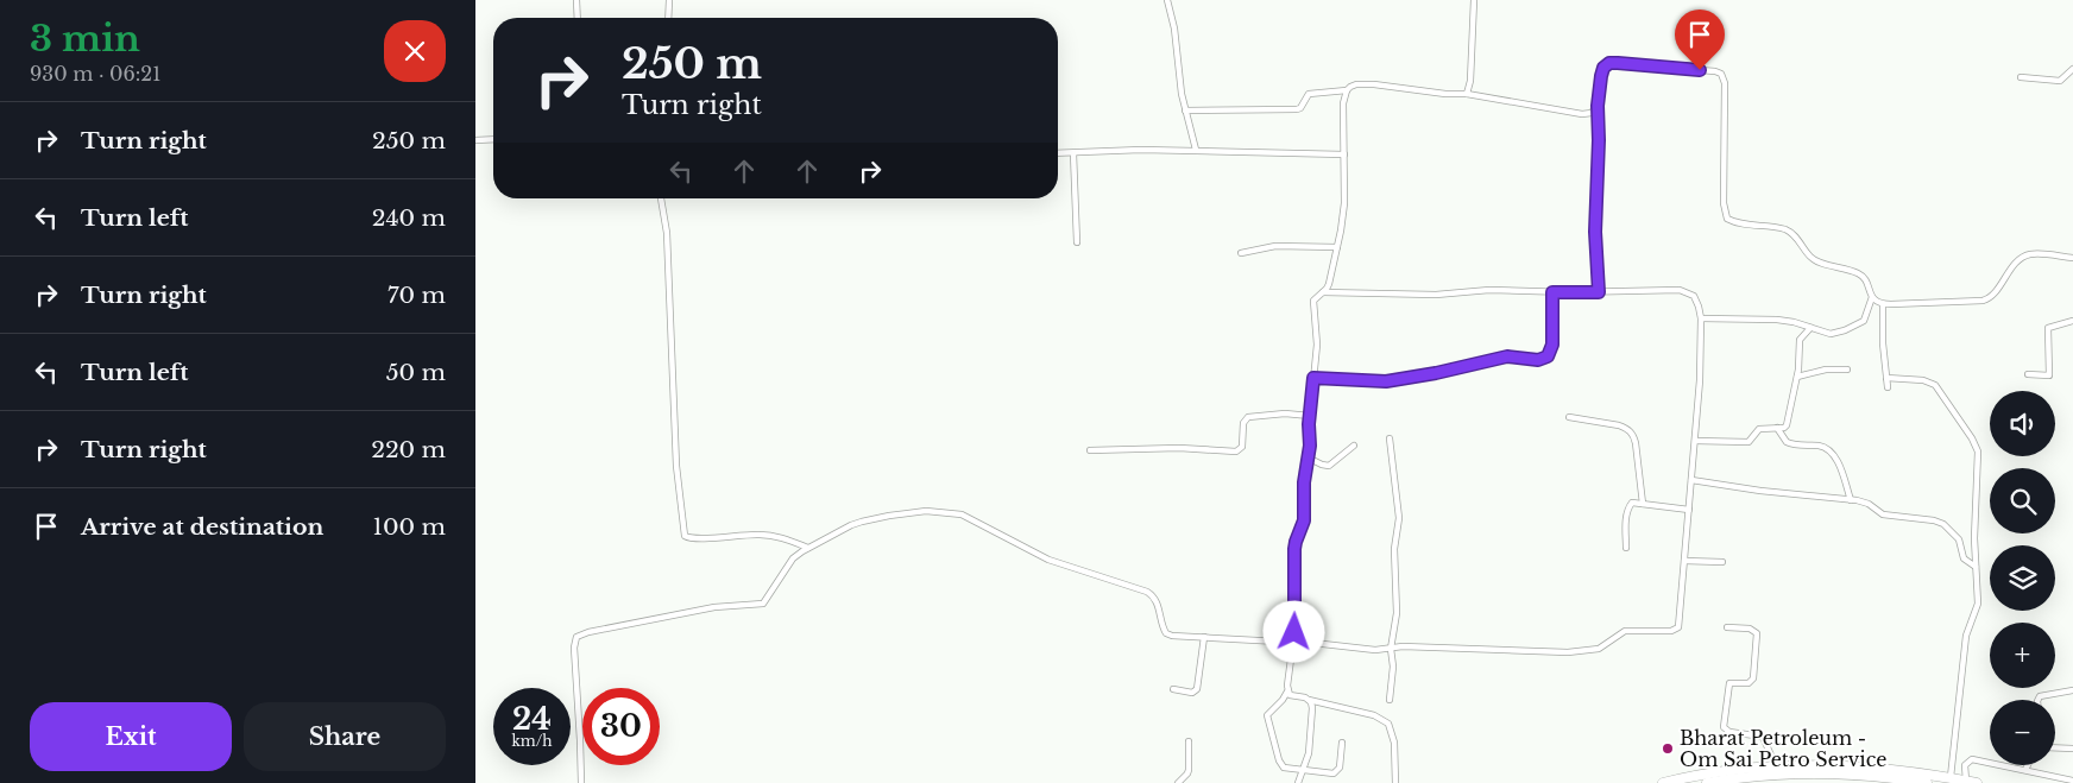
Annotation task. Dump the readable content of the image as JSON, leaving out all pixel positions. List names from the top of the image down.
{
  "places": ["Bharat Petroleum - Om Sai Petro Service"],
  "page": {
    "heading": ["3 min", "930 m · 06:21"],
    "turn": ["250 m", "Turn right"],
    "list": [
      {
        "name": "Turn right",
        "value": "250 m"
      },
      {
        "name": "Turn left",
        "value": "240 m"
      },
      {
        "name": "Turn right",
        "value": "70 m"
      },
      {
        "name": "Turn left",
        "value": "50 m"
      },
      {
        "name": "Turn right",
        "value": "220 m"
      },
      {
        "name": "Arrive at destination",
        "value": "100 m"
      }
    ],
    "map_buttons": ["+", "−"],
    "speed": "24 km/h",
    "limit": "30",
    "buttons": ["Exit", "Share"]
  }
}
